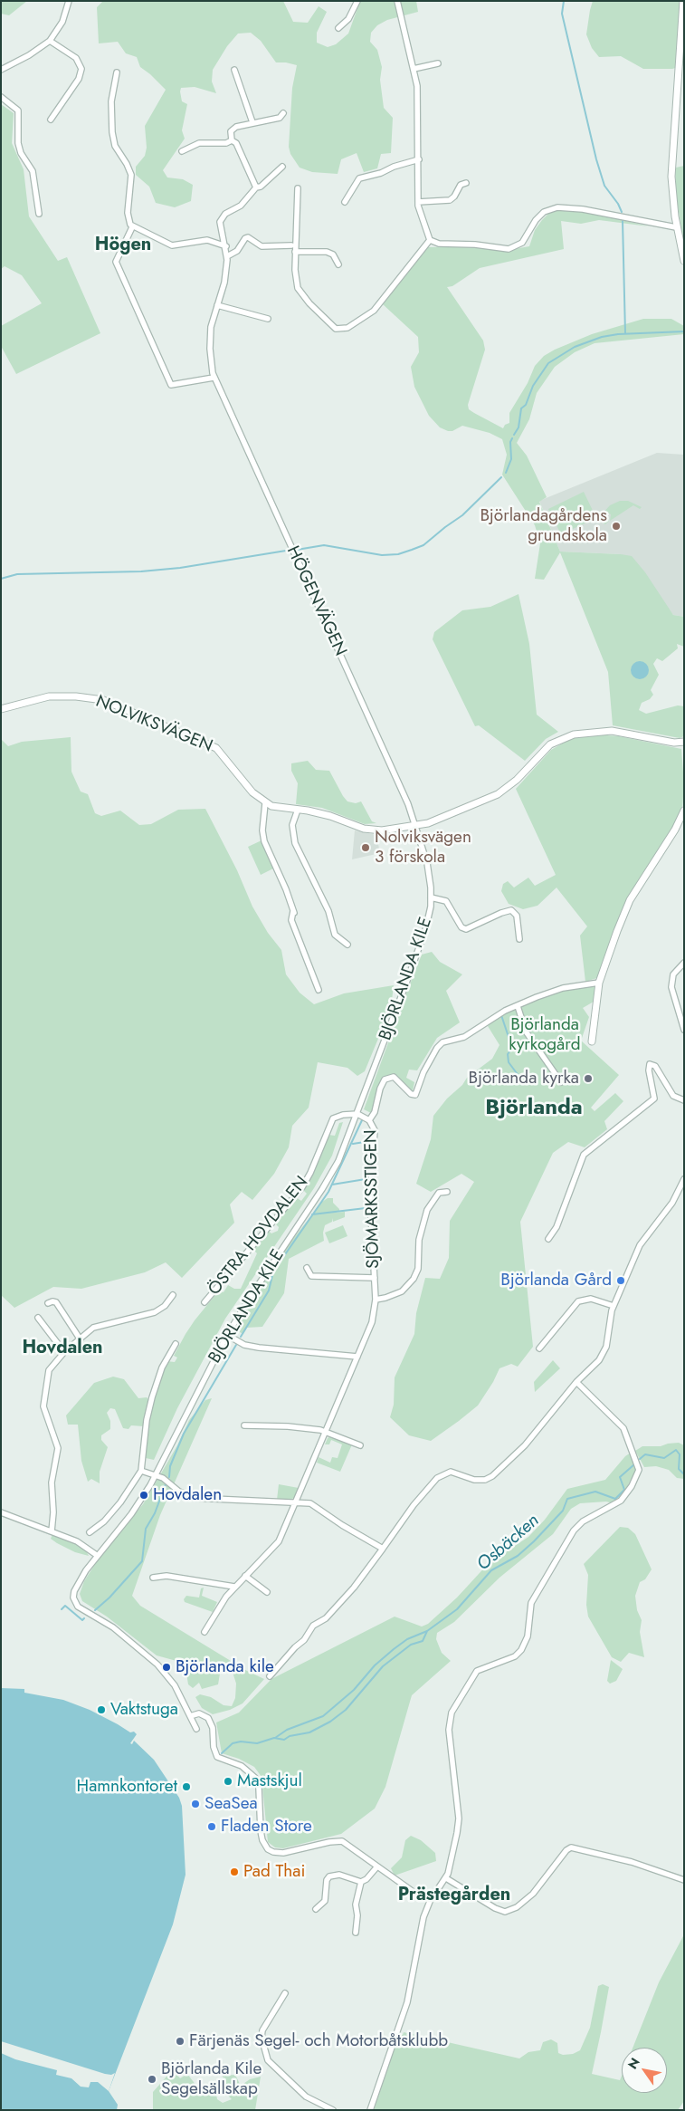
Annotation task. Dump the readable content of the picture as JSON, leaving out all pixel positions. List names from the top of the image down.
{
  "streets": {
    "street": [
      "HÖGENVÄGEN",
      "NOLVIKSVÄGEN",
      "BJÖRLANDA KILE",
      "SJÖMARKSSTIGEN",
      "ÖSTRA HOVDALEN"
    ]
  },
  "crossings": [
    ["HÖGENVÄGEN", "BJÖRLANDA KILE"],
    ["BJÖRLANDA KILE", "ÖSTRA HOVDALEN"]
  ],
  "districts": [
    "Högen",
    "Björlanda",
    "Hovdalen",
    "Prästegården"
  ],
  "water": ["Osbäcken"],
  "parks": ["Björlanda kyrkogård"],
  "places": [
    "Björlandagårdens grundskola",
    "Nolviksvägen 3 förskola",
    "Björlanda kyrka",
    "Björlanda Gård",
    "Hovdalen",
    "Björlanda kile",
    "Vaktstuga",
    "Mastskjul",
    "Hamnkontoret",
    "SeaSea",
    "Fladen Store",
    "Pad Thai",
    "Färjenäs Segel- och Motorbåtsklubb",
    "Björlanda Kile Segelsällskap"
  ],
  "north": "top left"
}
